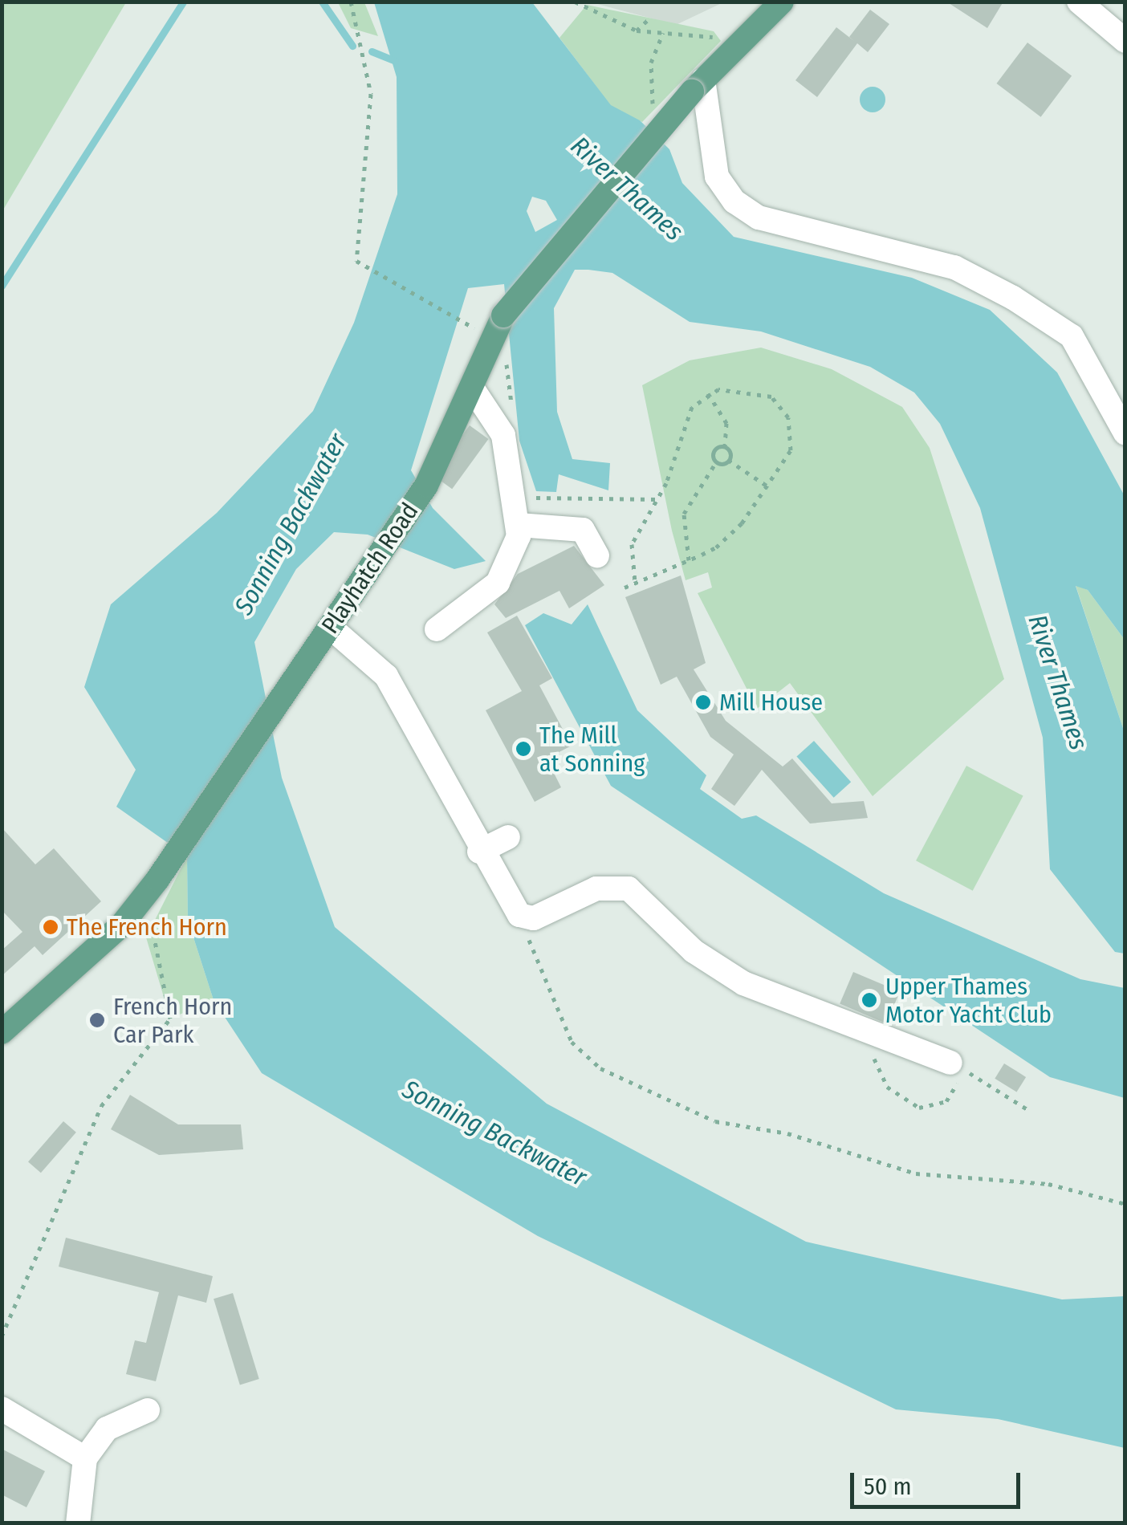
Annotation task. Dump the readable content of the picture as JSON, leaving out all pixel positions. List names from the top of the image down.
{
  "streets": {
    "main road": ["Playhatch Road"]
  },
  "water": ["River Thames", "Sonning Backwater"],
  "places": [
    "Mill House",
    "The Mill at Sonning",
    "The French Horn",
    "Upper Thames Motor Yacht Club",
    "French Horn Car Park"
  ],
  "scale_bar": "50 m"
}
